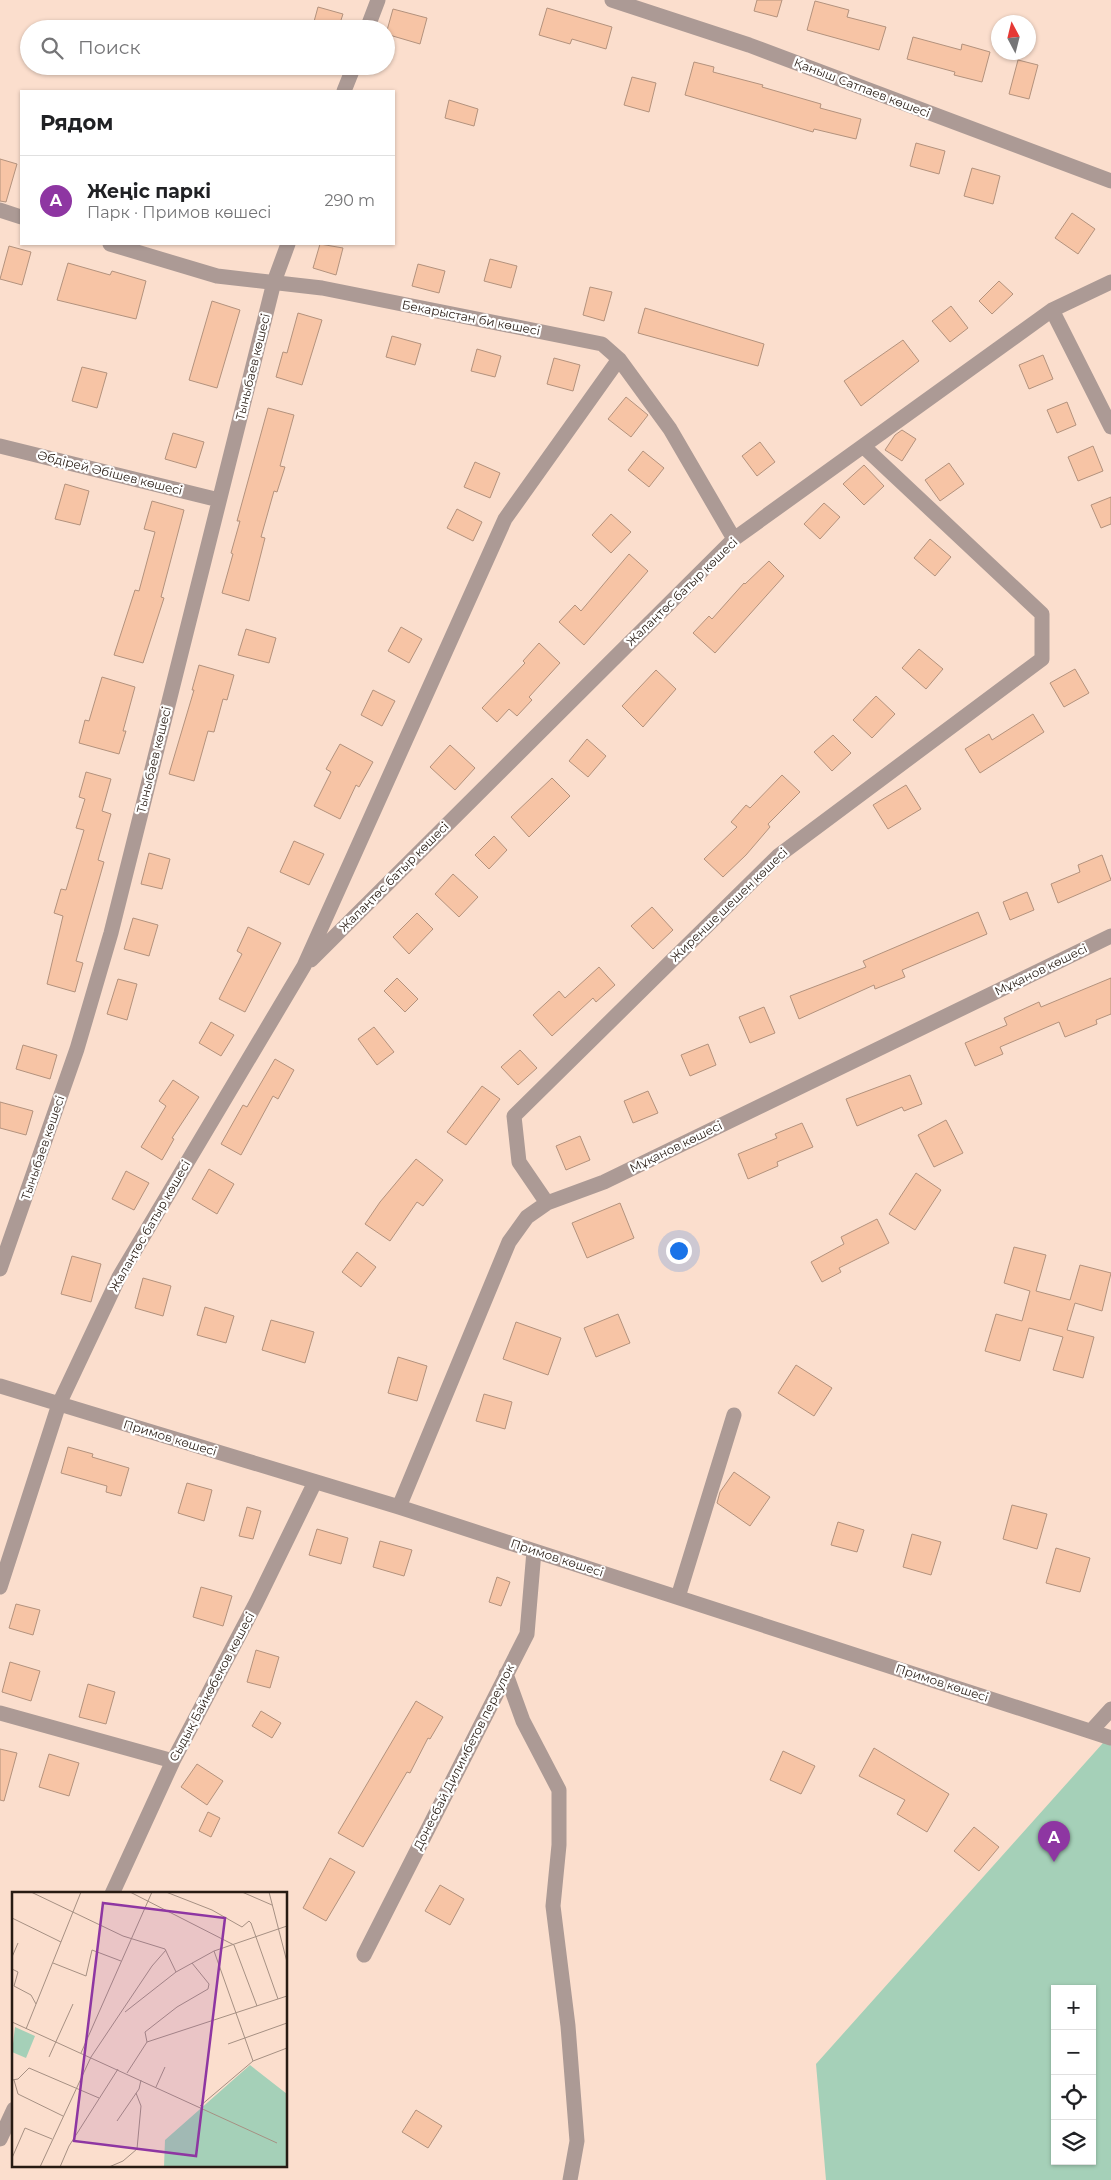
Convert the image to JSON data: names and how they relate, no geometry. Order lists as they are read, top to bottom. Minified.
{"streets":{"street":["Қаныш Сатпаев көшесі","Бекарыстан би көшесі","Тыныбаев көшесі","Әбдірей Әбішев көшесі","Жалаңтөс батыр көшесі","Жиренше шешен көшесі","Мұқанов көшесі","Примов көшесі","Сыдық Байкөбеков көшесі","Донесбай Дилимбетов переулок"]},"crossings":[["Бекарыстан би көшесі","Тыныбаев көшесі"],["Бекарыстан би көшесі","Жалаңтөс батыр көшесі"],["Тыныбаев көшесі","Әбдірей Әбішев көшесі"],["Жалаңтөс батыр көшесі","Жиренше шешен көшесі"],["Жалаңтөс батыр көшесі","Примов көшесі"],["Жиренше шешен көшесі","Мұқанов көшесі"],["Мұқанов көшесі","Примов көшесі"],["Примов көшесі","Сыдық Байкөбеков көшесі"],["Примов көшесі","Донесбай Дилимбетов переулок"]],"north":"top","page":{"search":"Поиск","heading":"Рядом","list":[{"mark":"A","name":"Жеңіс паркі","note":"Парк · Примов көшесі","value":"290 m"}],"pins":"A","map_buttons":["+","−"]}}
